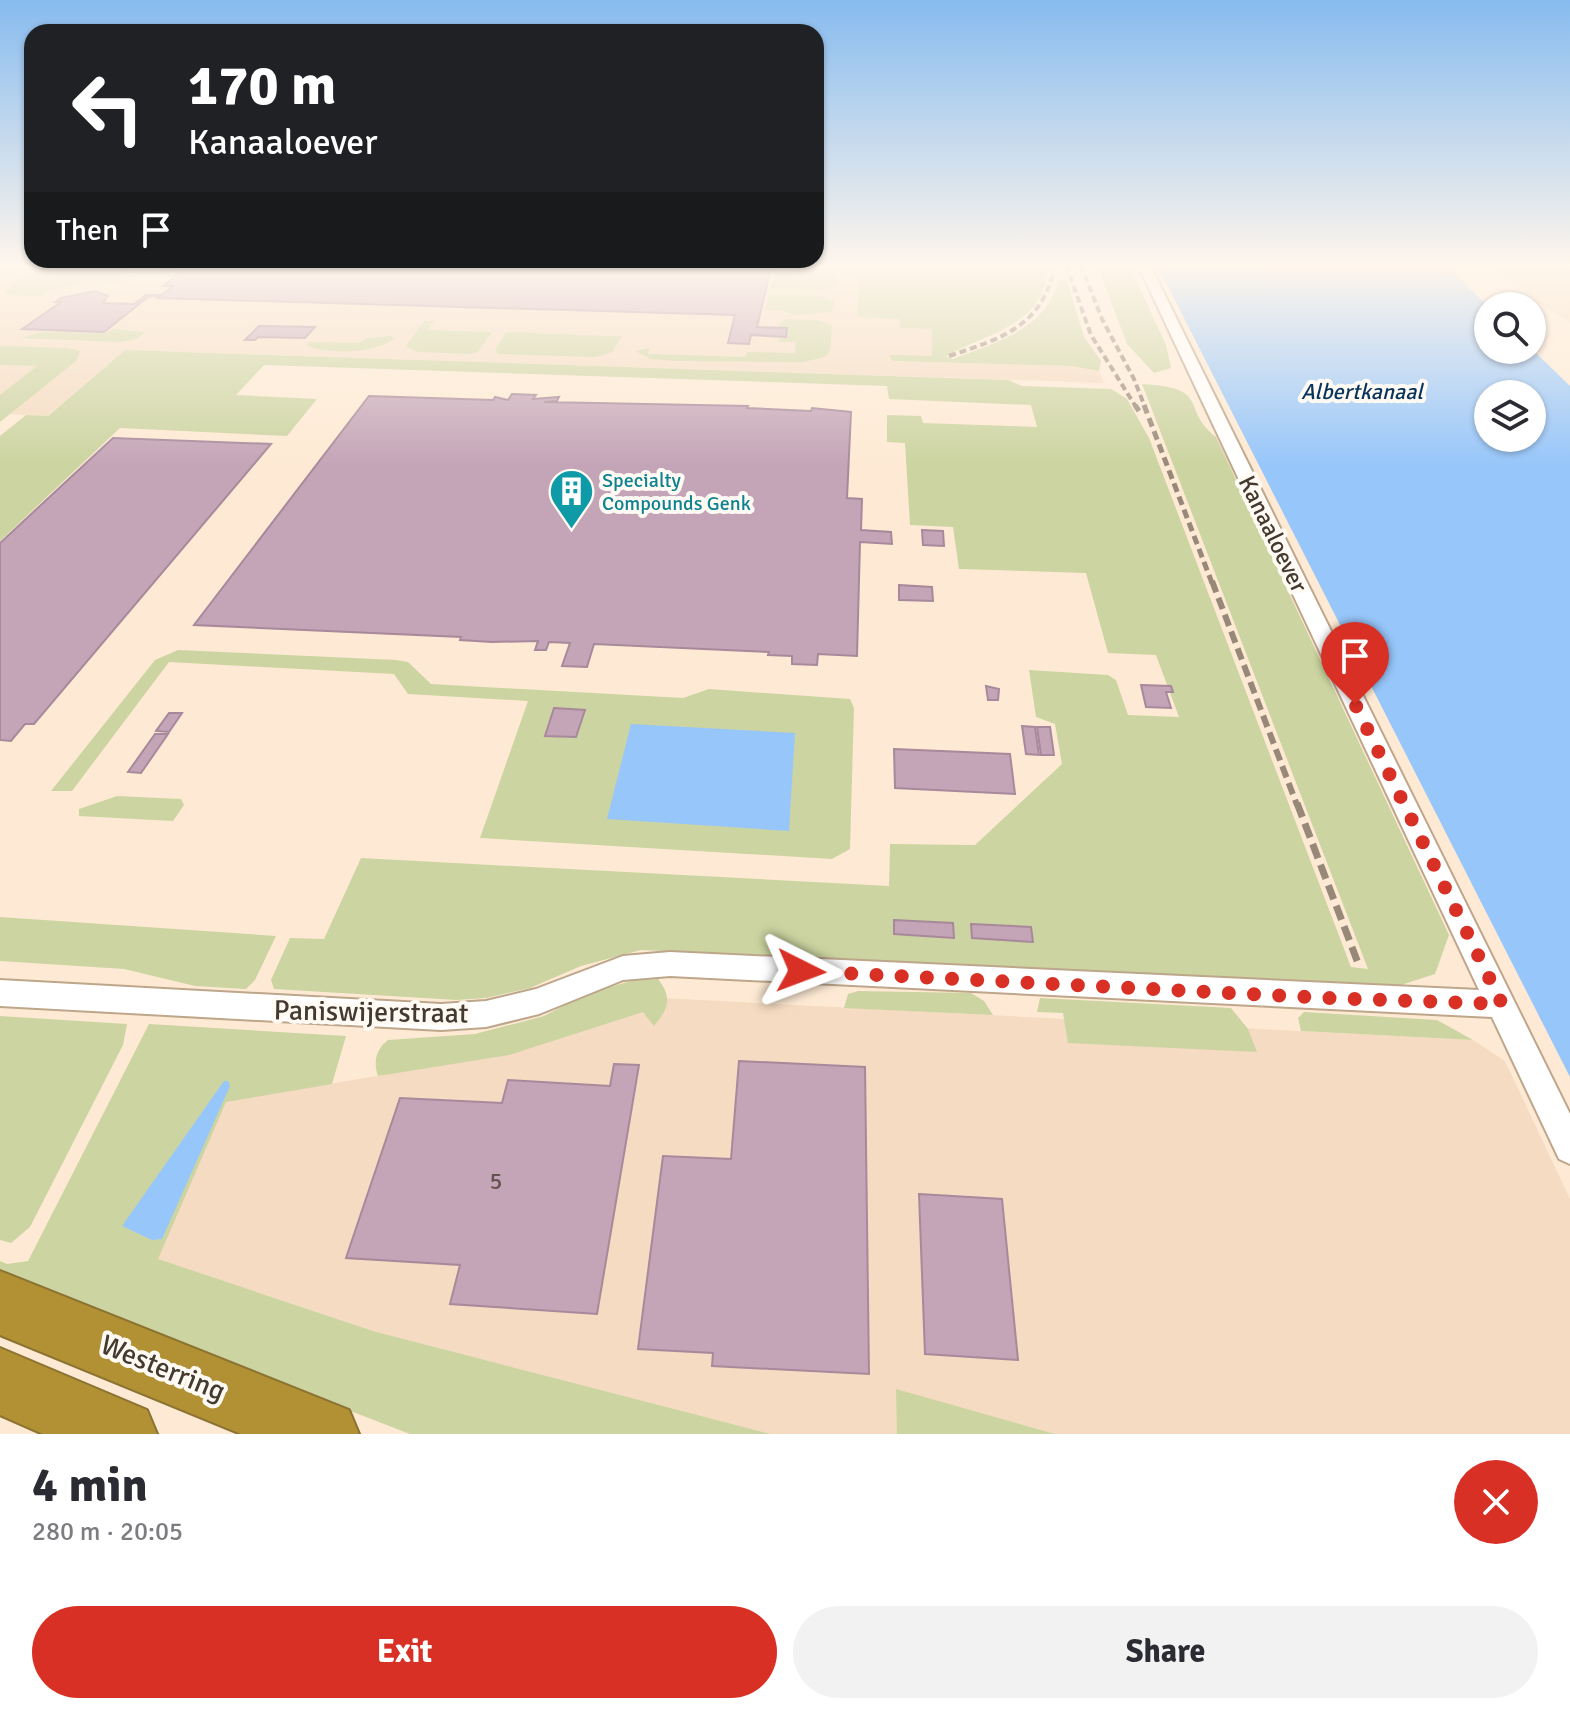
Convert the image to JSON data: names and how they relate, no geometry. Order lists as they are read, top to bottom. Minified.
{"streets":{"highway":["Westerring"],"street":["Kanaaloever","Paniswijerstraat"]},"crossings":[["Kanaaloever","Paniswijerstraat"]],"water":["Albertkanaal"],"places":{"building":["Specialty Compounds Genk"]},"house_numbers":["5"],"page":{"turn":["170 m","Kanaaloever"],"then":"Then","heading":["4 min","280 m · 20:05"],"buttons":["Exit","Share"]}}
